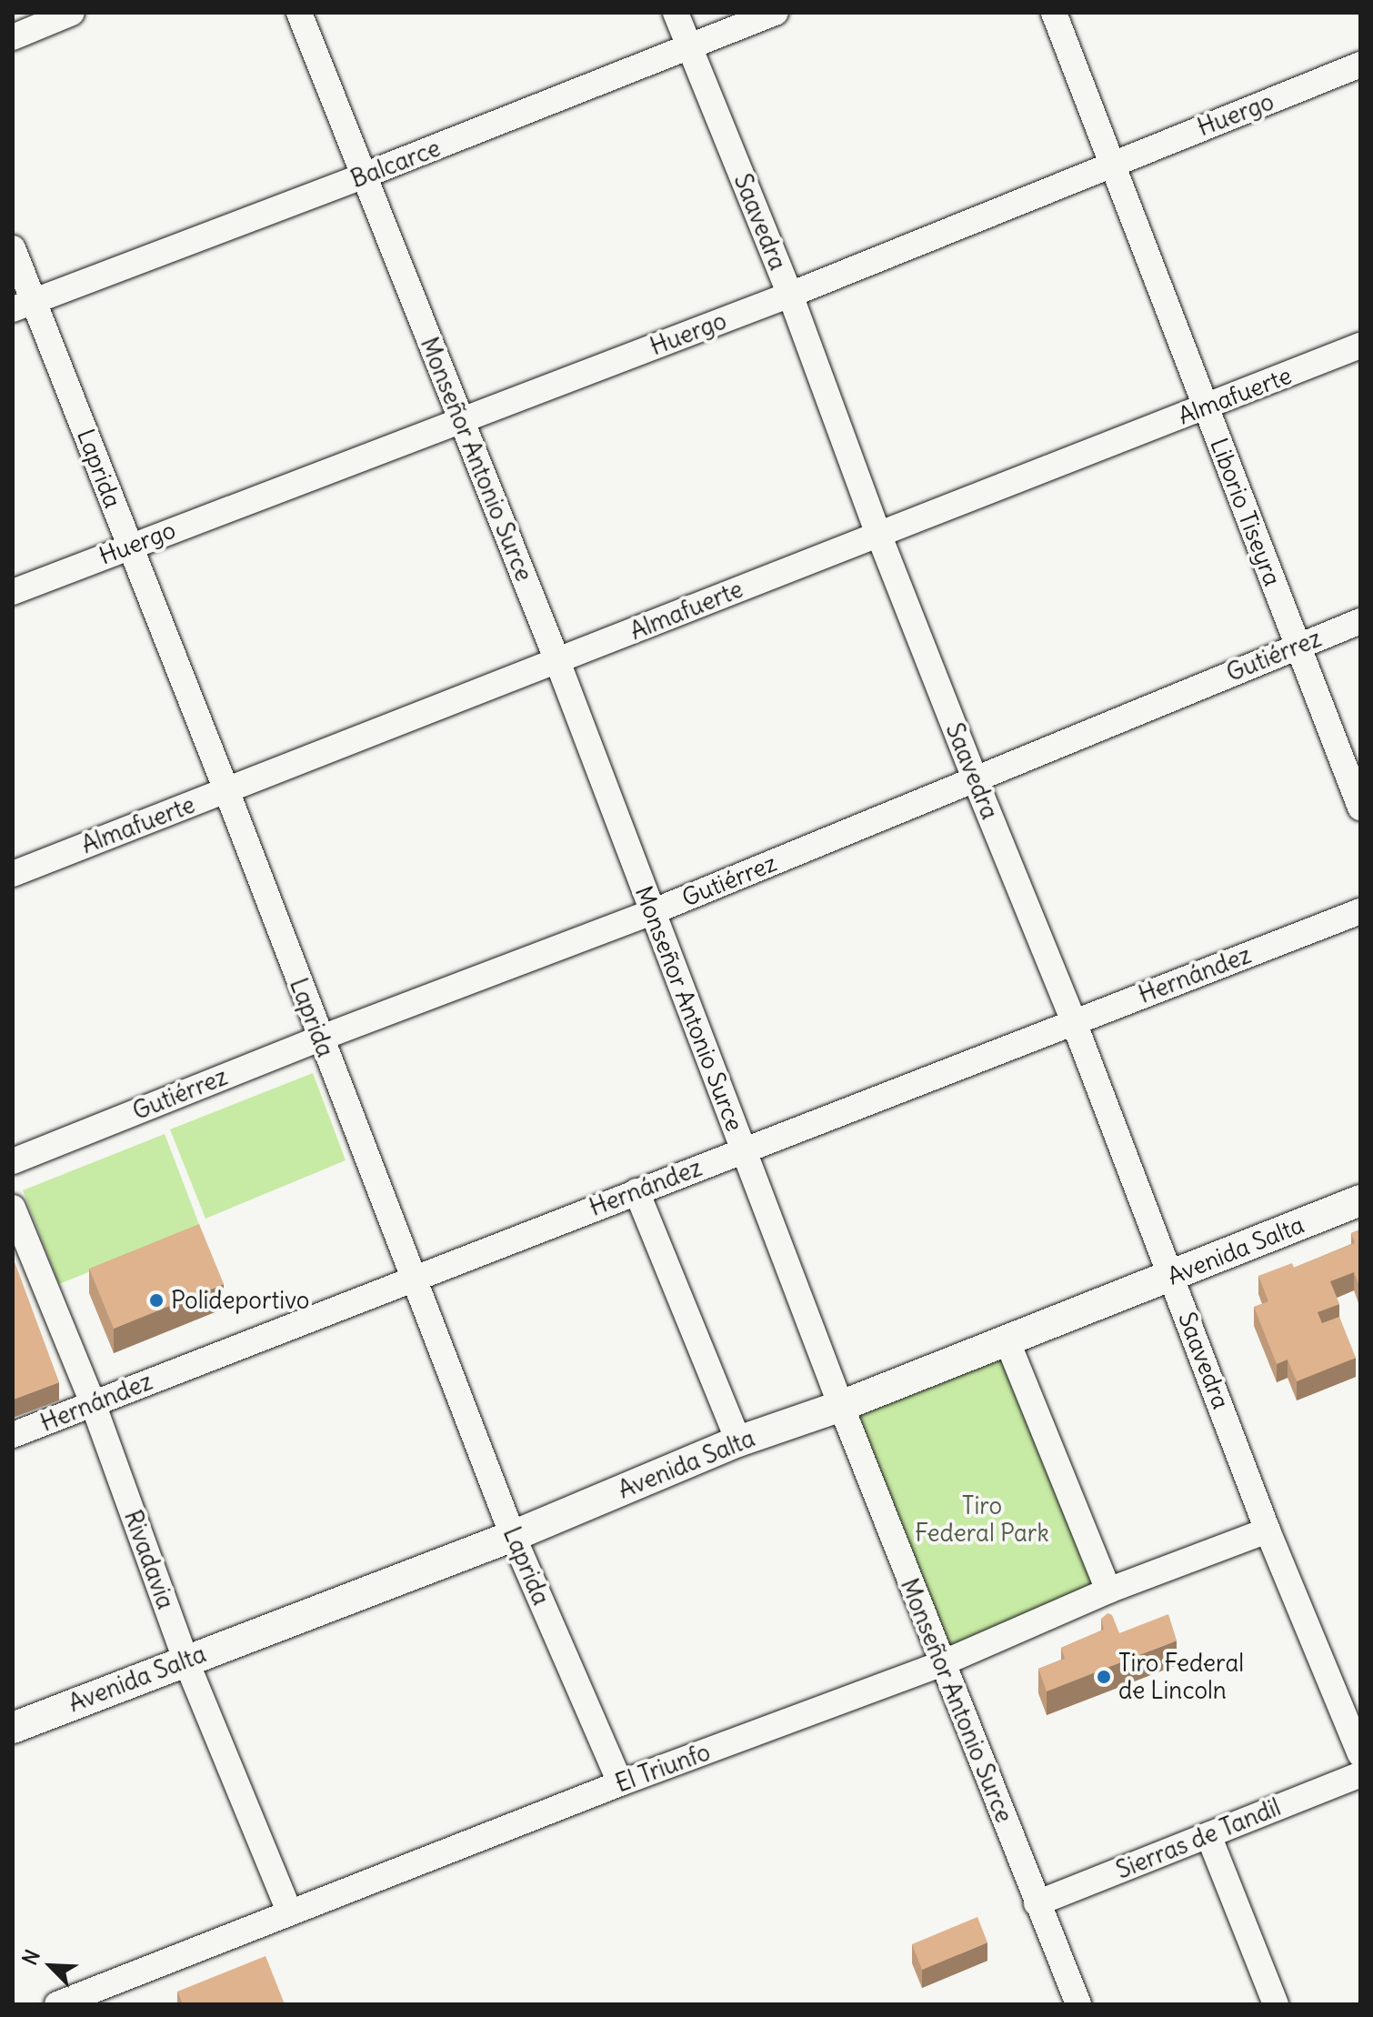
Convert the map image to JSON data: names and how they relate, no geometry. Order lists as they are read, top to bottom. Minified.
{"streets":{"main road":["Avenida Salta"],"street":["Huergo","Balcarce","Saavedra","Almafuerte","Monseñor Antonio Surce","Laprida","Liborio Tiseyra","Gutiérrez","Hernández","Rivadavia","El Triunfo","Sierras de Tandil"]},"crossings":[["Huergo","Saavedra"],["Huergo","Monseñor Antonio Surce"],["Huergo","Laprida"],["Huergo","Liborio Tiseyra"],["Balcarce","Saavedra"],["Balcarce","Monseñor Antonio Surce"],["Balcarce","Laprida"],["Saavedra","Almafuerte"],["Saavedra","Gutiérrez"],["Saavedra","Hernández"],["Saavedra","Avenida Salta"],["Saavedra","El Triunfo"],["Almafuerte","Monseñor Antonio Surce"],["Almafuerte","Laprida"],["Almafuerte","Liborio Tiseyra"],["Monseñor Antonio Surce","Gutiérrez"],["Monseñor Antonio Surce","Hernández"],["Monseñor Antonio Surce","Avenida Salta"],["Monseñor Antonio Surce","El Triunfo"],["Monseñor Antonio Surce","Sierras de Tandil"],["Laprida","Gutiérrez"],["Laprida","Hernández"],["Laprida","Avenida Salta"],["Laprida","El Triunfo"],["Liborio Tiseyra","Gutiérrez"],["Hernández","Rivadavia"],["Avenida Salta","Rivadavia"],["Rivadavia","El Triunfo"]],"parks":["Tiro Federal Park"],"places":["Polideportivo","Tiro Federal de Lincoln"],"north":"top left"}
